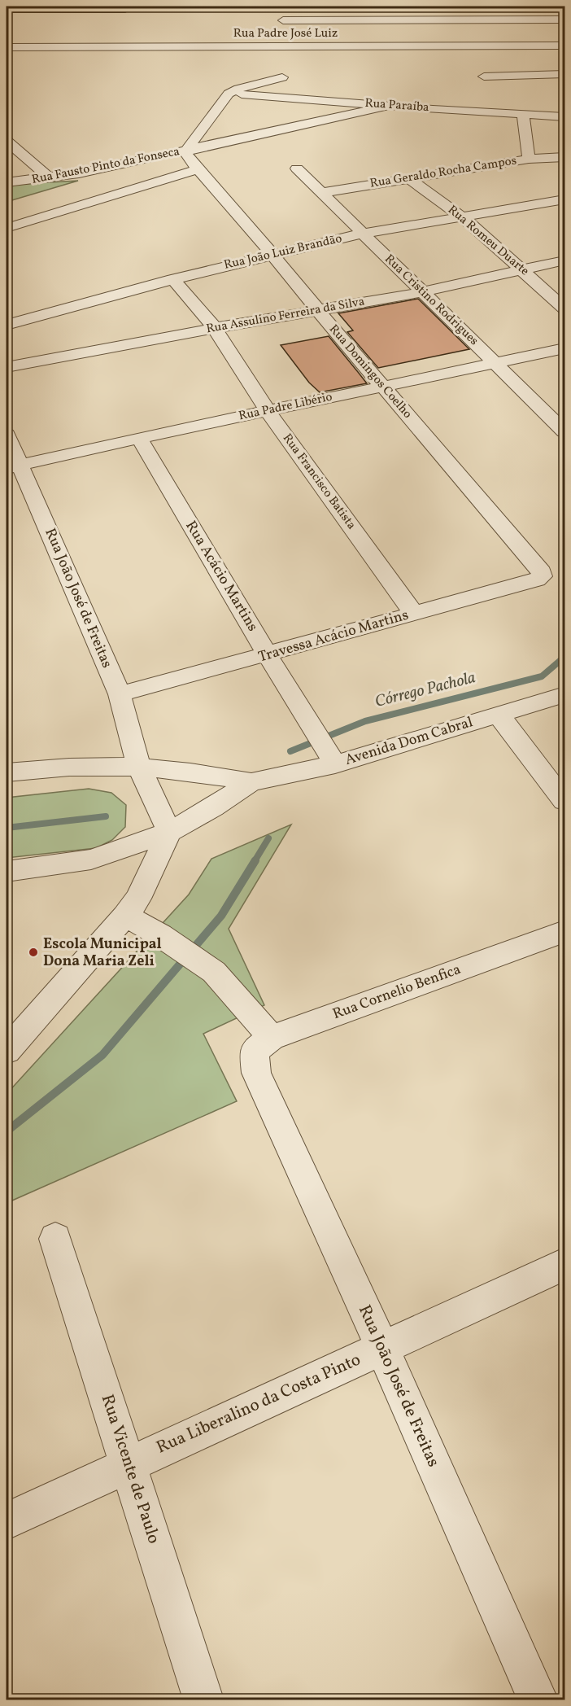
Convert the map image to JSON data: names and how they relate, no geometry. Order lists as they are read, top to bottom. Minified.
{"streets":{"street":["Rua Padre José Luiz","Rua Paraíba","Rua Fausto Pinto da Fonseca","Rua Geraldo Rocha Campos","Rua Romeu Duarte","Rua João Luiz Brandão","Rua Cristino Rodrigues","Rua Assulino Ferreira da Silva","Rua Domingos Coelho","Rua Padre Libério","Rua Francisco Batista","Rua Acácio Martins","Rua João José de Freitas","Travessa Acácio Martins","Avenida Dom Cabral","Rua Cornelio Benfica","Rua Liberalino da Costa Pinto","Rua Vicente de Paulo"]},"crossings":[["Rua Paraíba","Rua Fausto Pinto da Fonseca"],["Rua Fausto Pinto da Fonseca","Rua Domingos Coelho"],["Rua Geraldo Rocha Campos","Rua Romeu Duarte"],["Rua Geraldo Rocha Campos","Rua Cristino Rodrigues"],["Rua Romeu Duarte","Rua João Luiz Brandão"],["Rua Romeu Duarte","Rua Assulino Ferreira da Silva"],["Rua João Luiz Brandão","Rua Cristino Rodrigues"],["Rua João Luiz Brandão","Rua Domingos Coelho"],["Rua João Luiz Brandão","Rua Francisco Batista"],["Rua Cristino Rodrigues","Rua Assulino Ferreira da Silva"],["Rua Cristino Rodrigues","Rua Padre Libério"],["Rua Assulino Ferreira da Silva","Rua Domingos Coelho"],["Rua Assulino Ferreira da Silva","Rua Francisco Batista"],["Rua Domingos Coelho","Rua Padre Libério"],["Rua Domingos Coelho","Travessa Acácio Martins"],["Rua Padre Libério","Rua Francisco Batista"],["Rua Padre Libério","Rua Acácio Martins"],["Rua Padre Libério","Rua João José de Freitas"],["Rua Francisco Batista","Travessa Acácio Martins"],["Rua Acácio Martins","Travessa Acácio Martins"],["Rua Acácio Martins","Avenida Dom Cabral"],["Rua João José de Freitas","Travessa Acácio Martins"],["Rua João José de Freitas","Rua Cornelio Benfica"],["Rua João José de Freitas","Rua Liberalino da Costa Pinto"],["Rua Liberalino da Costa Pinto","Rua Vicente de Paulo"]],"water":["Córrego Pachola"],"places":["Escola Municipal Dona Maria Zeli"]}
